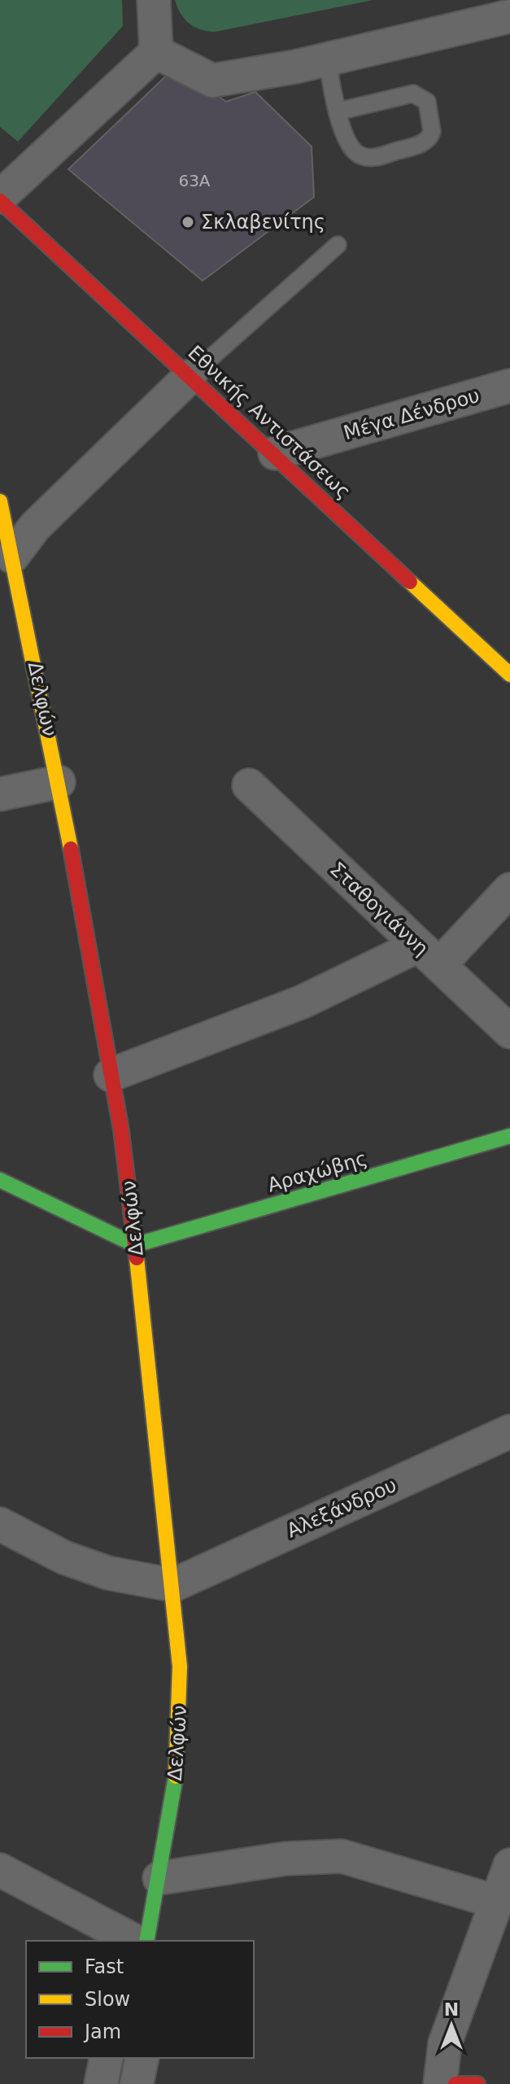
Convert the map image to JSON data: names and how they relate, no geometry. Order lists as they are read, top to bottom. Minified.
{"streets":{"street":["Μέγα Δένδρου","Εθνικής Αντιστάσεως","Δελφών","Σταθογιάννη","Αραχώβης","Αλεξάνδρου"]},"crossings":[["Μέγα Δένδρου","Εθνικής Αντιστάσεως"],["Δελφών","Αραχώβης"],["Δελφών","Αλεξάνδρου"]],"places":["Σκλαβενίτης"],"house_numbers":["63Α"],"legend":["Fast","Slow","Jam"],"north":"top"}
